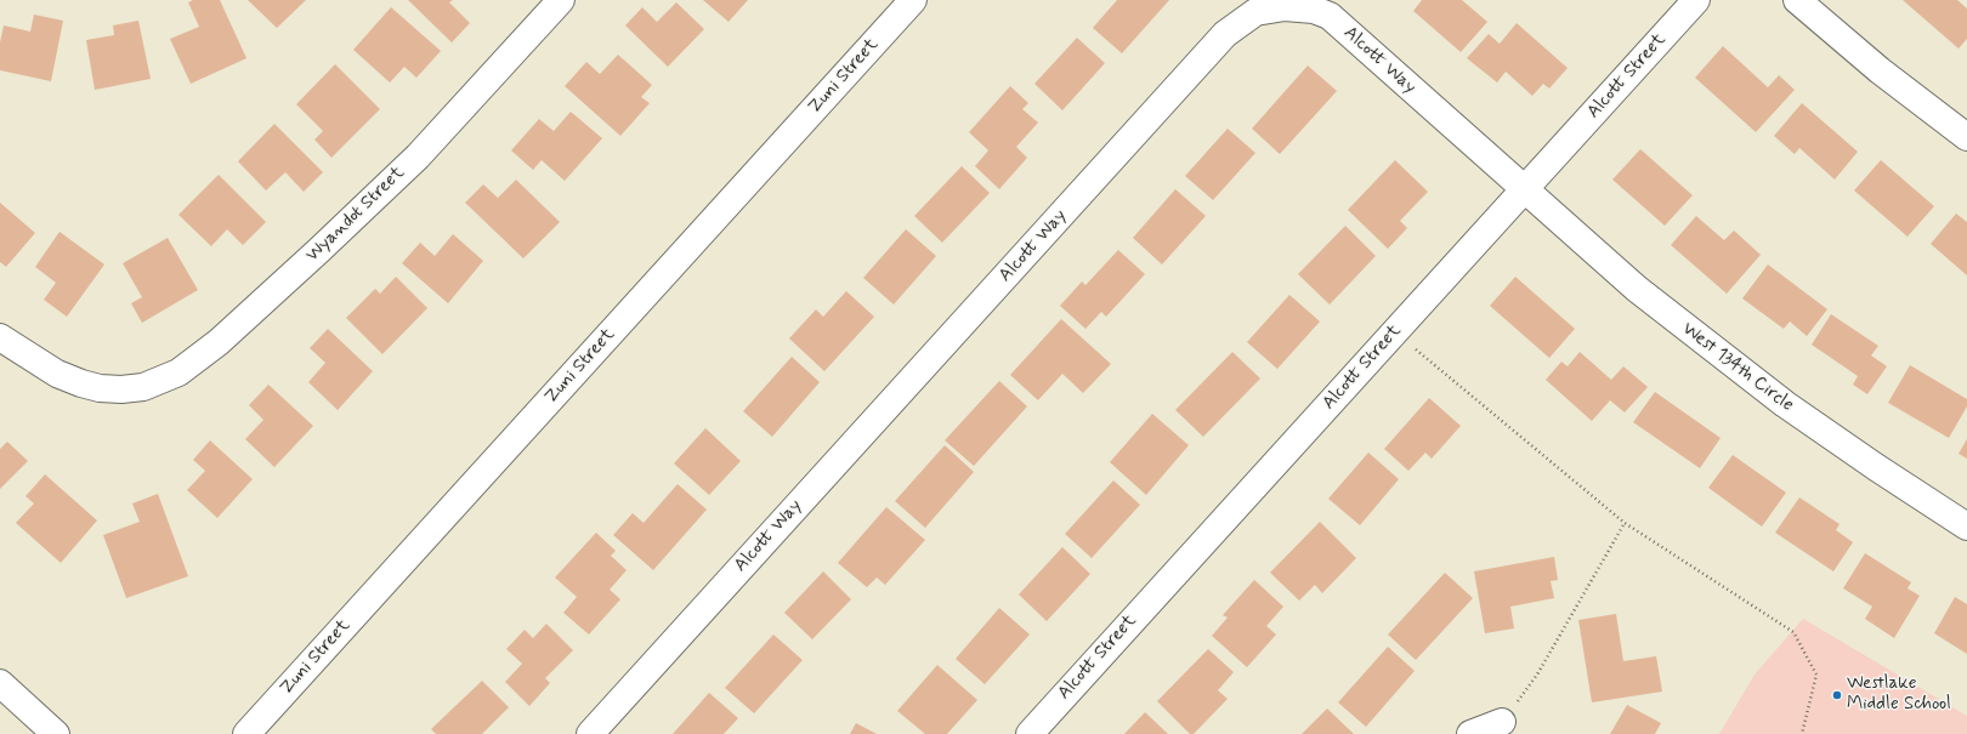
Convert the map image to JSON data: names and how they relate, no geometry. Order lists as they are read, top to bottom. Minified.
{"streets":{"street":["Alcott Way","Zuni Street","Alcott Street","Wyandot Street","West 134th Circle"]},"crossings":[["Alcott Way","Alcott Street"],["Alcott Way","West 134th Circle"],["Alcott Street","West 134th Circle"]],"places":["Westlake Middle School"]}
